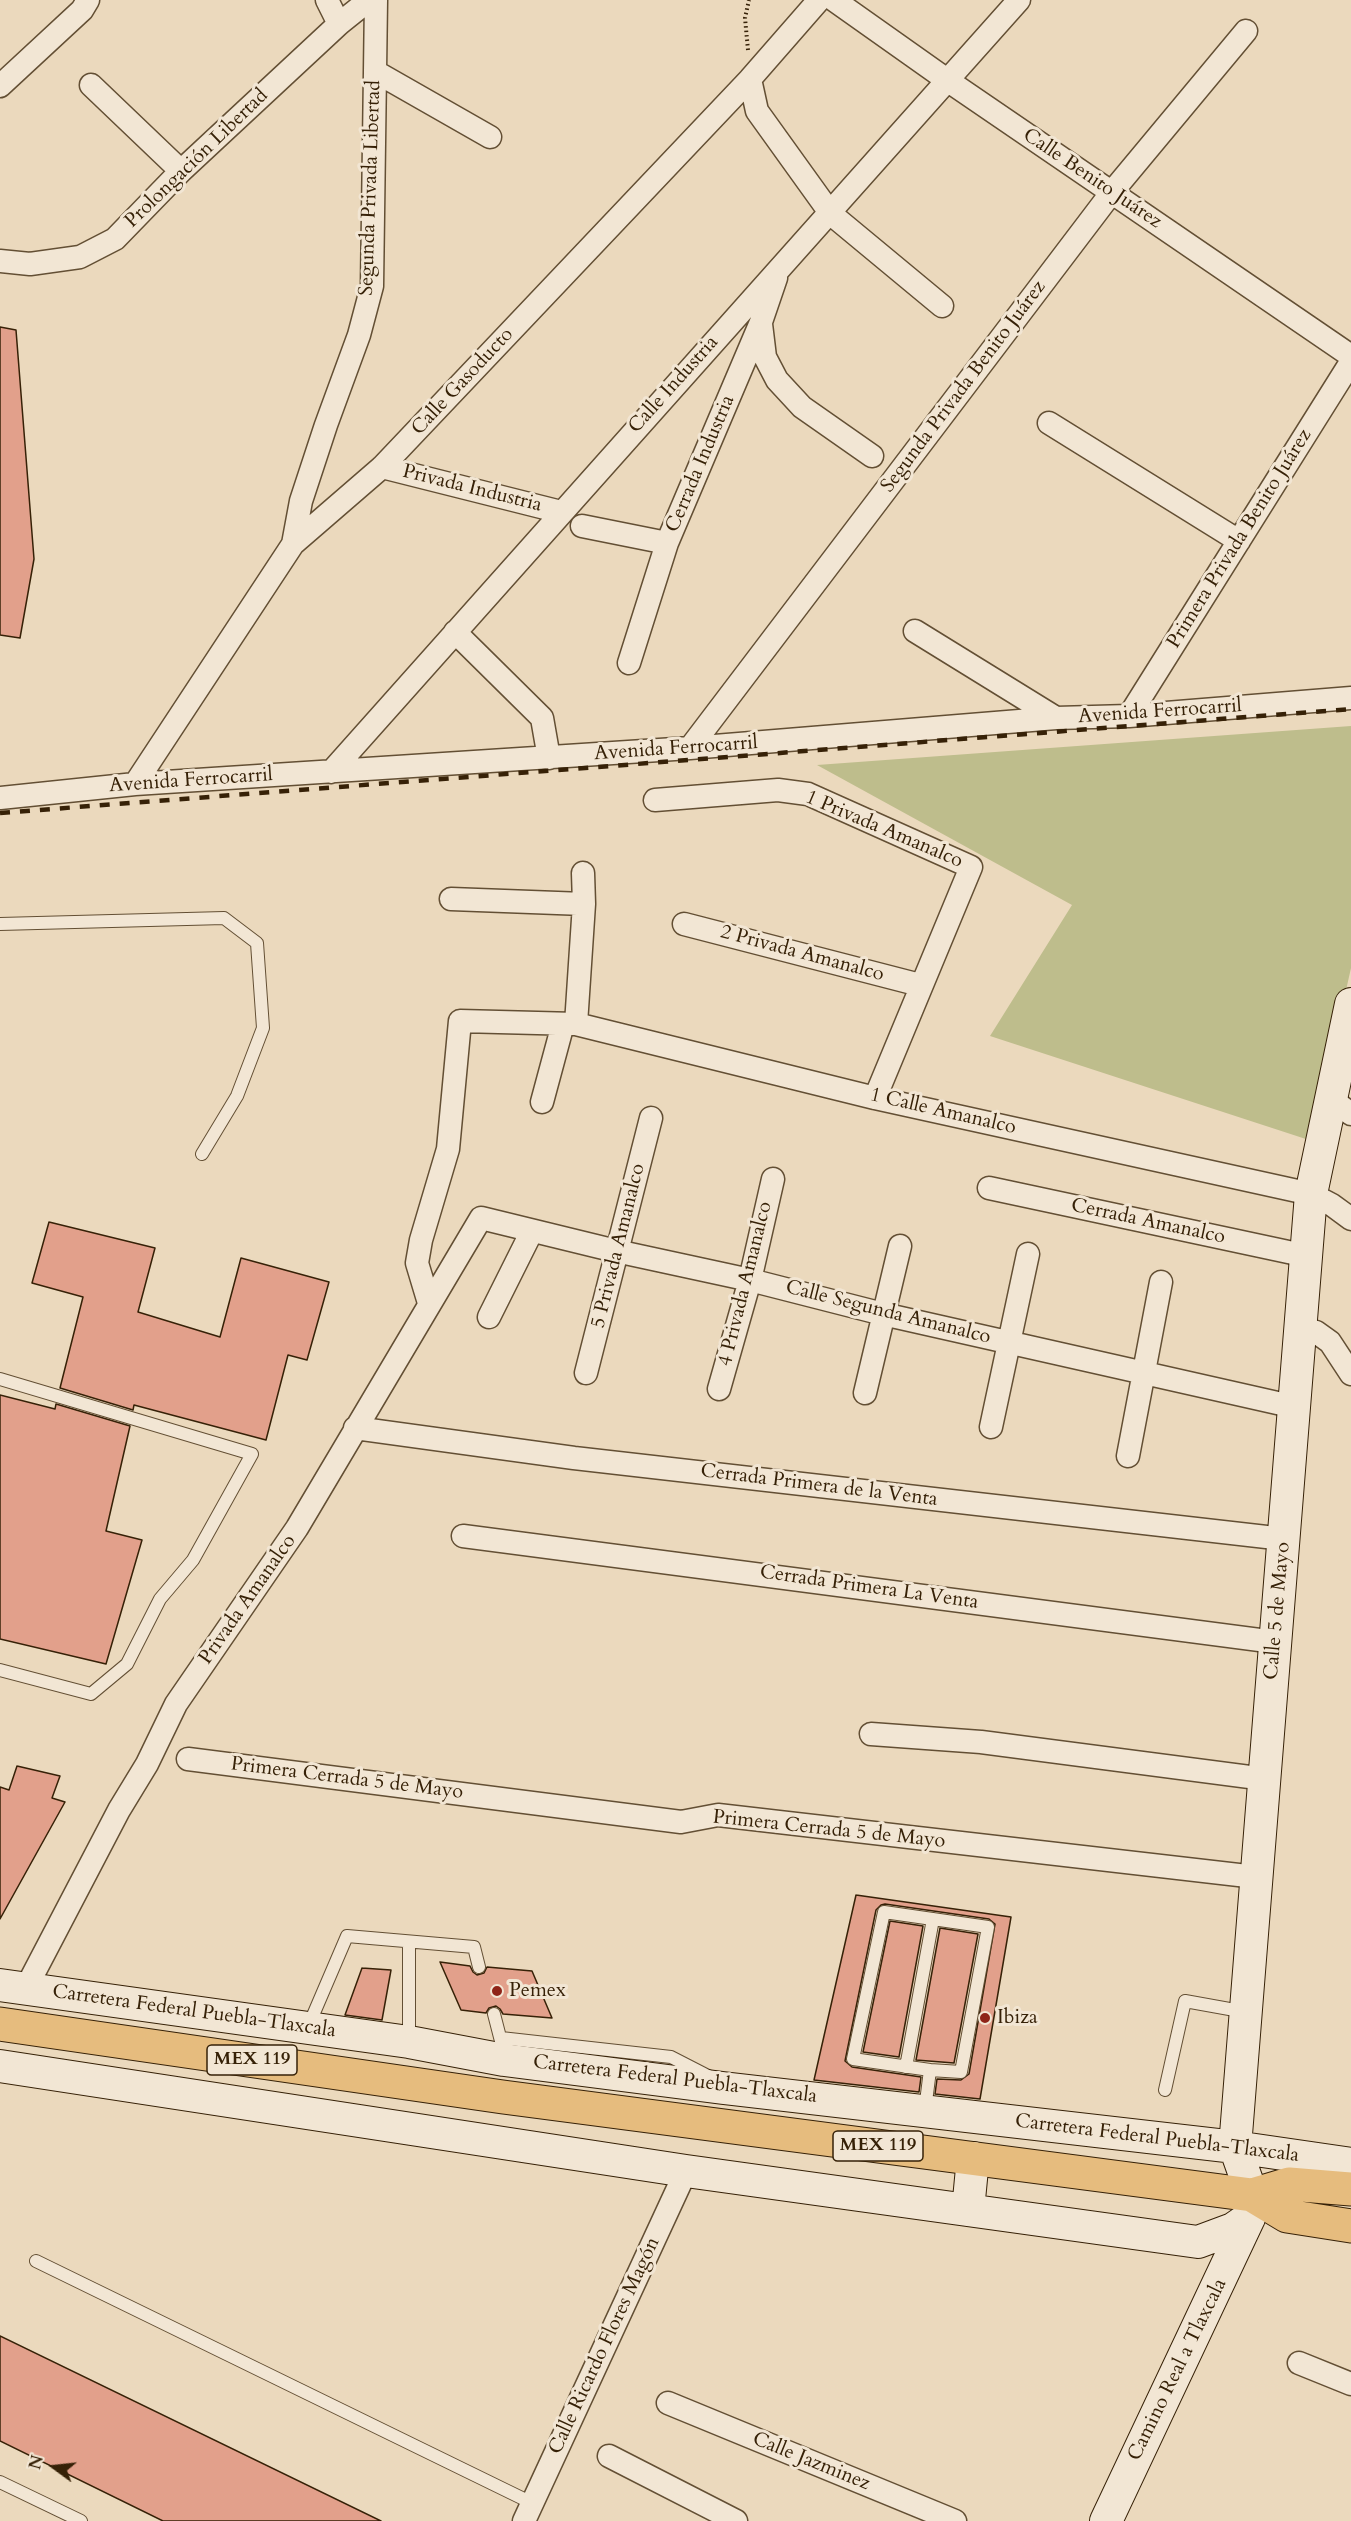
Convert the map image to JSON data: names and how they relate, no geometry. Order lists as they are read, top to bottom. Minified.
{"streets":{"main road":["Calle 5 de Mayo","Carretera Federal Puebla-Tlaxcala","MEX 119","Camino Real a Tlaxcala"],"street":["Prolongación Libertad","Calle Benito Juárez","Segunda Privada Libertad","Calle Gasoducto","Calle Industria","Segunda Privada Benito Juárez","Cerrada Industria","Privada Industria","Primera Privada Benito Juárez","Avenida Ferrocarril","1 Privada Amanalco","2 Privada Amanalco","1 Calle Amanalco","Cerrada Amanalco","5 Privada Amanalco","4 Privada Amanalco","Calle Segunda Amanalco","Cerrada Primera de la Venta","Cerrada Primera La Venta","Privada Amanalco","Primera Cerrada 5 de Mayo","Calle Ricardo Flores Magón","Calle Jazminez"]},"crossings":[["Calle Benito Juárez","Calle Industria"],["Calle Benito Juárez","Segunda Privada Benito Juárez"],["Segunda Privada Libertad","Calle Gasoducto"],["Calle Gasoducto","Privada Industria"],["Calle Gasoducto","Avenida Ferrocarril"],["Calle Industria","Cerrada Industria"],["Calle Industria","Privada Industria"],["Calle Industria","Avenida Ferrocarril"],["Segunda Privada Benito Juárez","Avenida Ferrocarril"],["Primera Privada Benito Juárez","Avenida Ferrocarril"],["1 Privada Amanalco","2 Privada Amanalco"],["1 Privada Amanalco","1 Calle Amanalco"],["1 Calle Amanalco","Privada Amanalco"],["1 Calle Amanalco","Calle 5 de Mayo"],["Cerrada Amanalco","Calle 5 de Mayo"],["5 Privada Amanalco","Calle Segunda Amanalco"],["4 Privada Amanalco","Calle Segunda Amanalco"],["Calle Segunda Amanalco","Privada Amanalco"],["Calle Segunda Amanalco","Calle 5 de Mayo"],["Cerrada Primera de la Venta","Privada Amanalco"],["Cerrada Primera de la Venta","Calle 5 de Mayo"],["Cerrada Primera La Venta","Calle 5 de Mayo"],["Privada Amanalco","Carretera Federal Puebla-Tlaxcala"],["Calle 5 de Mayo","Primera Cerrada 5 de Mayo"],["Calle 5 de Mayo","Carretera Federal Puebla-Tlaxcala"],["Calle 5 de Mayo","Camino Real a Tlaxcala"],["Carretera Federal Puebla-Tlaxcala","Calle Ricardo Flores Magón"],["Carretera Federal Puebla-Tlaxcala","Camino Real a Tlaxcala"]],"places":["Pemex","Ibiza"],"north":"left"}
